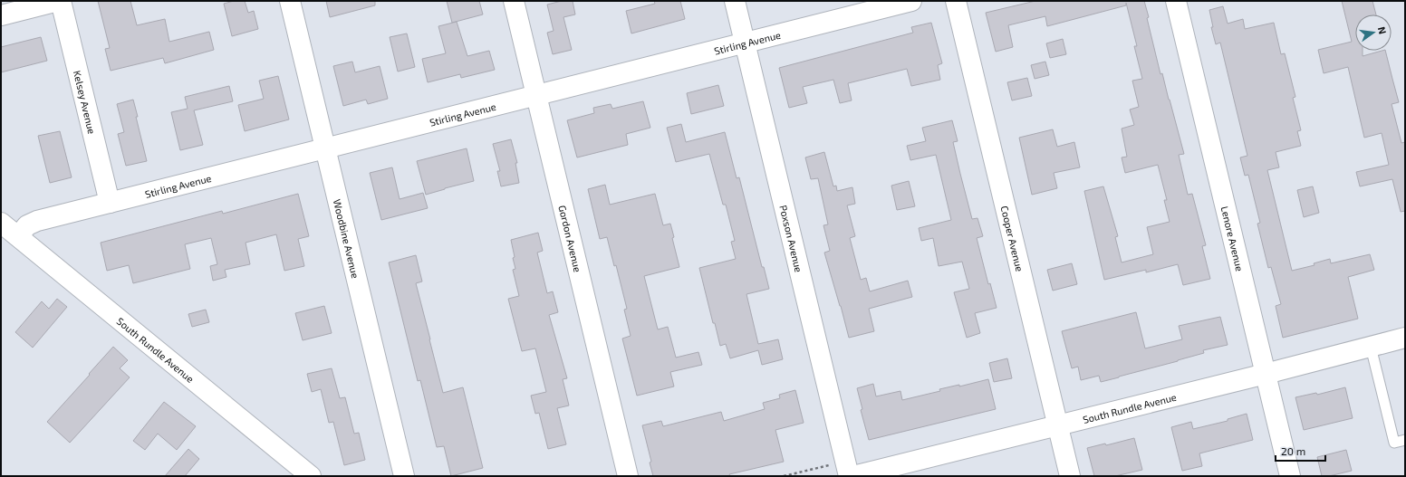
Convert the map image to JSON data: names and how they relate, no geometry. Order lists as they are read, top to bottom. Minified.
{"streets":{"street":["Stirling Avenue","Kelsey Avenue","Woodbine Avenue","Gordon Avenue","Poxson Avenue","Cooper Avenue","Lenore Avenue","South Rundle Avenue"]},"crossings":[["Stirling Avenue","Kelsey Avenue"],["Stirling Avenue","Woodbine Avenue"],["Stirling Avenue","Gordon Avenue"],["Stirling Avenue","Poxson Avenue"],["Stirling Avenue","South Rundle Avenue"],["Cooper Avenue","South Rundle Avenue"],["Lenore Avenue","South Rundle Avenue"]],"scale_bar":"20 m","north":"right"}
